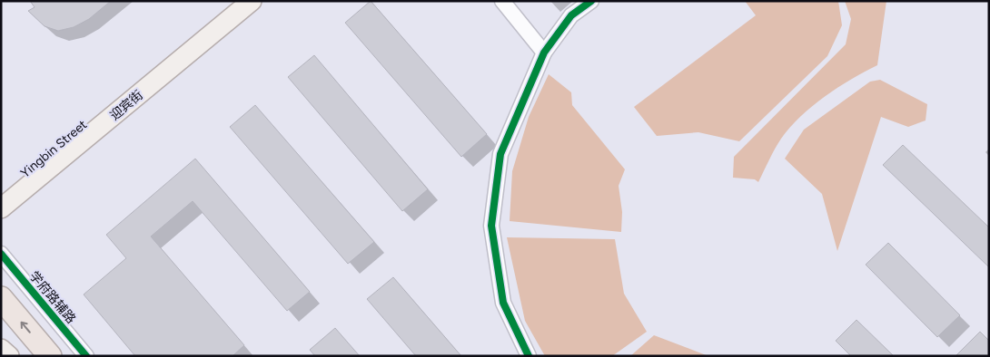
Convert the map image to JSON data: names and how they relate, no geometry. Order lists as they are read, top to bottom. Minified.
{"streets":{"main road":["迎宾街","Yingbin Street"],"street":["学府路辅路"]}}
